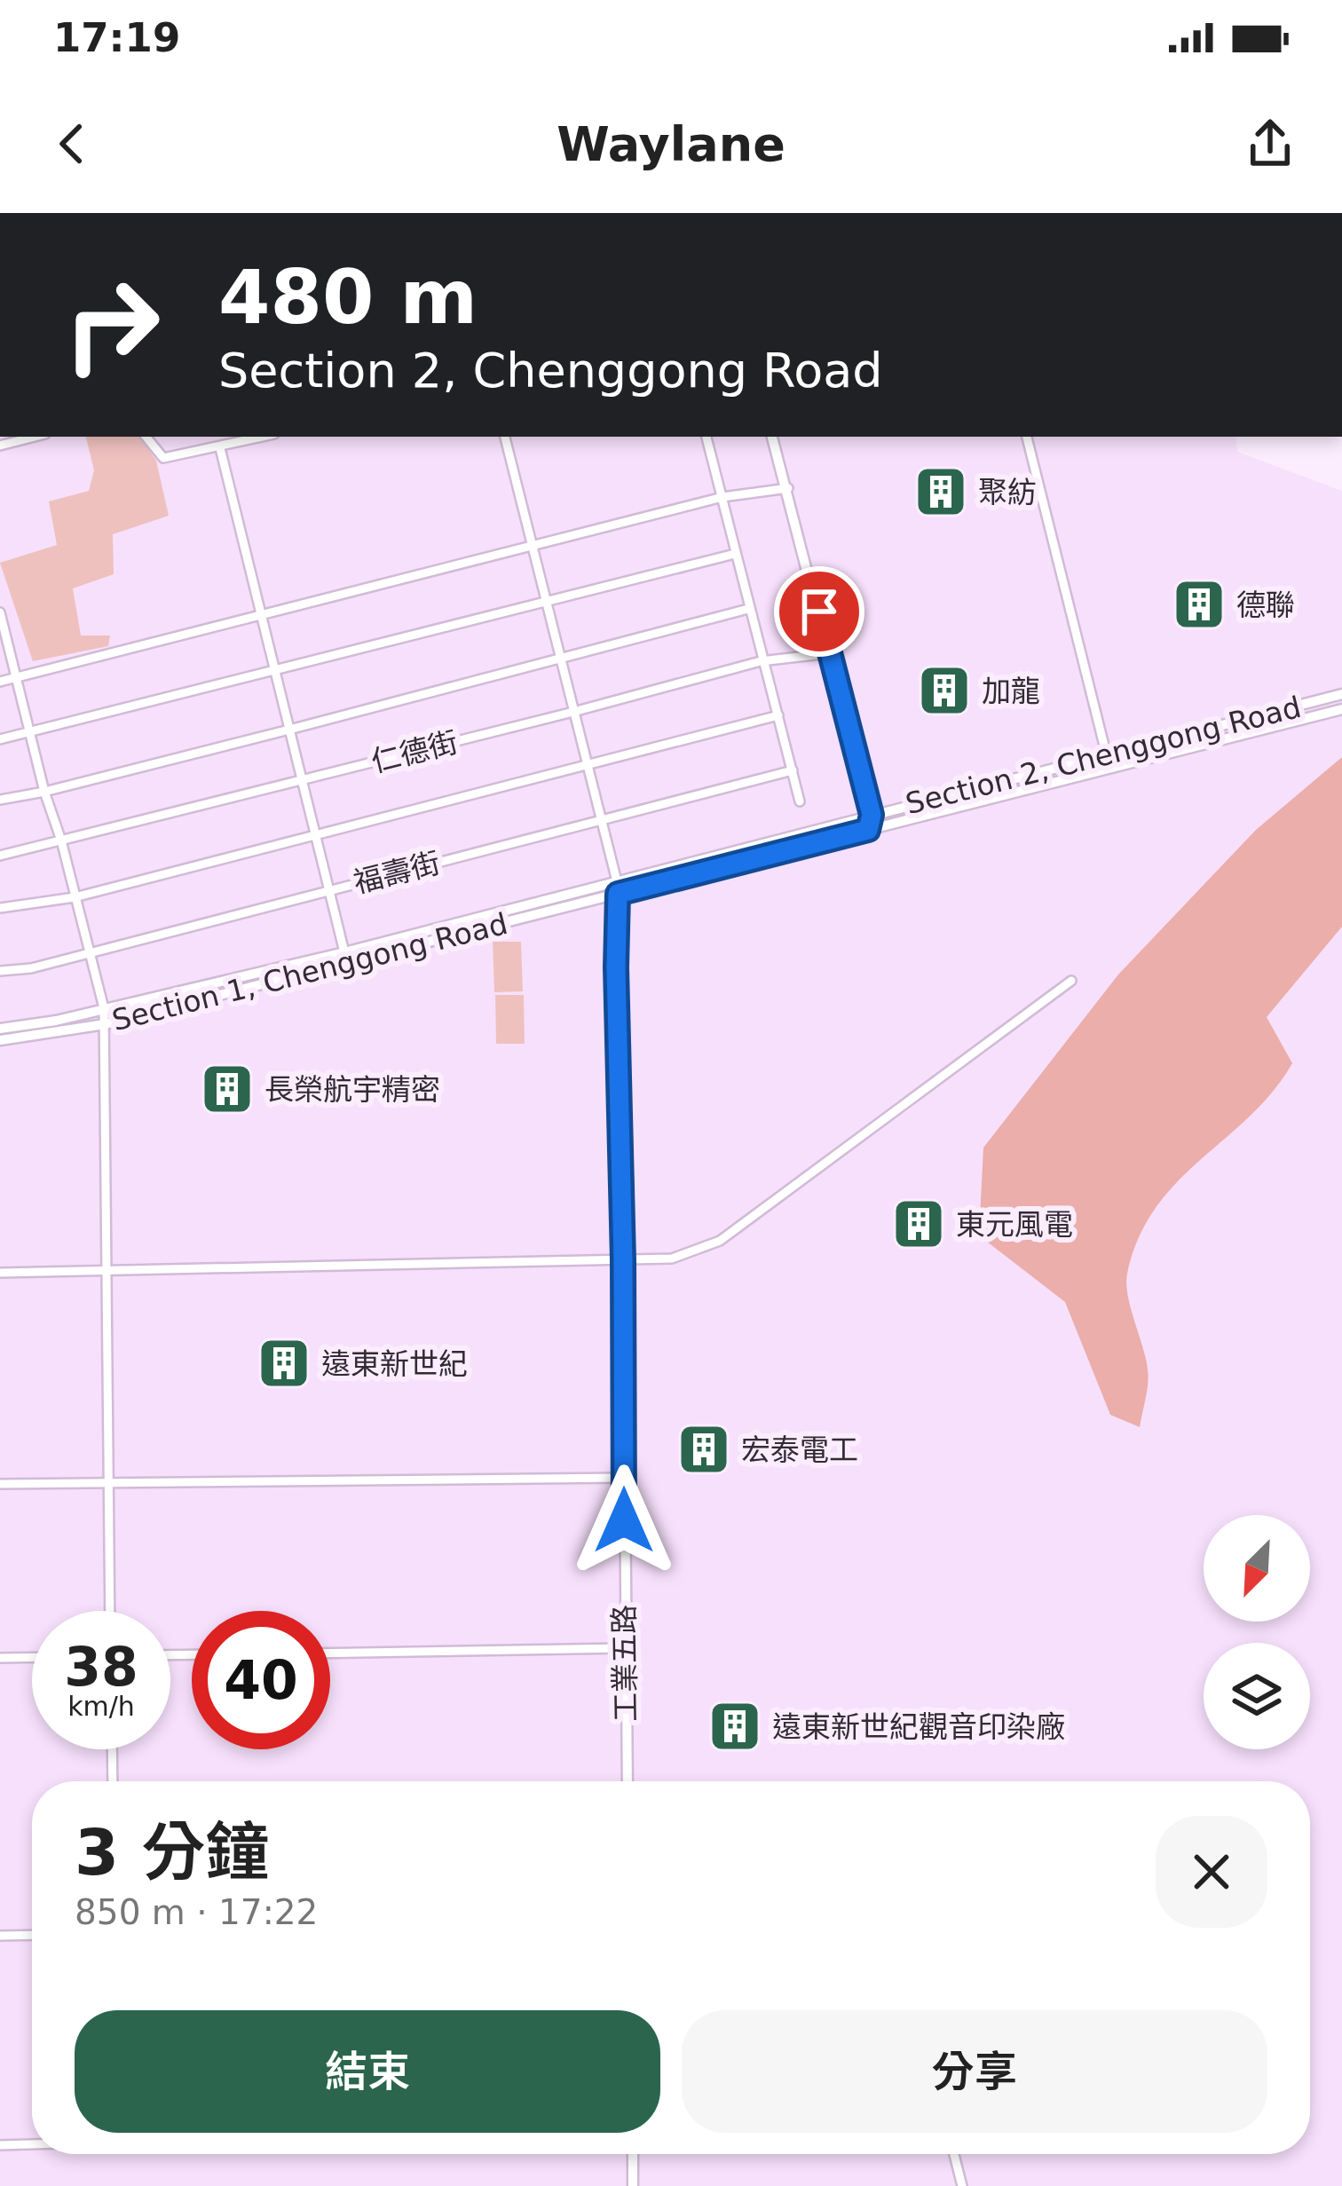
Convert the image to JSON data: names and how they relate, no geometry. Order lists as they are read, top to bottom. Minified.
{"streets":{"street":["仁德街","Section 2, Chenggong Road","福壽街","Section 1, Chenggong Road","工業五路"]},"crossings":[["Section 2, Chenggong Road","Section 1, Chenggong Road"],["Section 2, Chenggong Road","工業五路"],["Section 1, Chenggong Road","工業五路"]],"places":{"building":["聚紡","德聯","加龍","長榮航宇精密","東元風電","遠東新世紀","宏泰電工","遠東新世紀觀音印染廠"]},"north":"bottom left","page":{"status":"17:19","header":"Waylane","turn":["480 m","Section 2, Chenggong Road"],"speed":"38 km/h","limit":"40","heading":["3 分鐘","850 m · 17:22"],"buttons":["結束","分享"]}}
